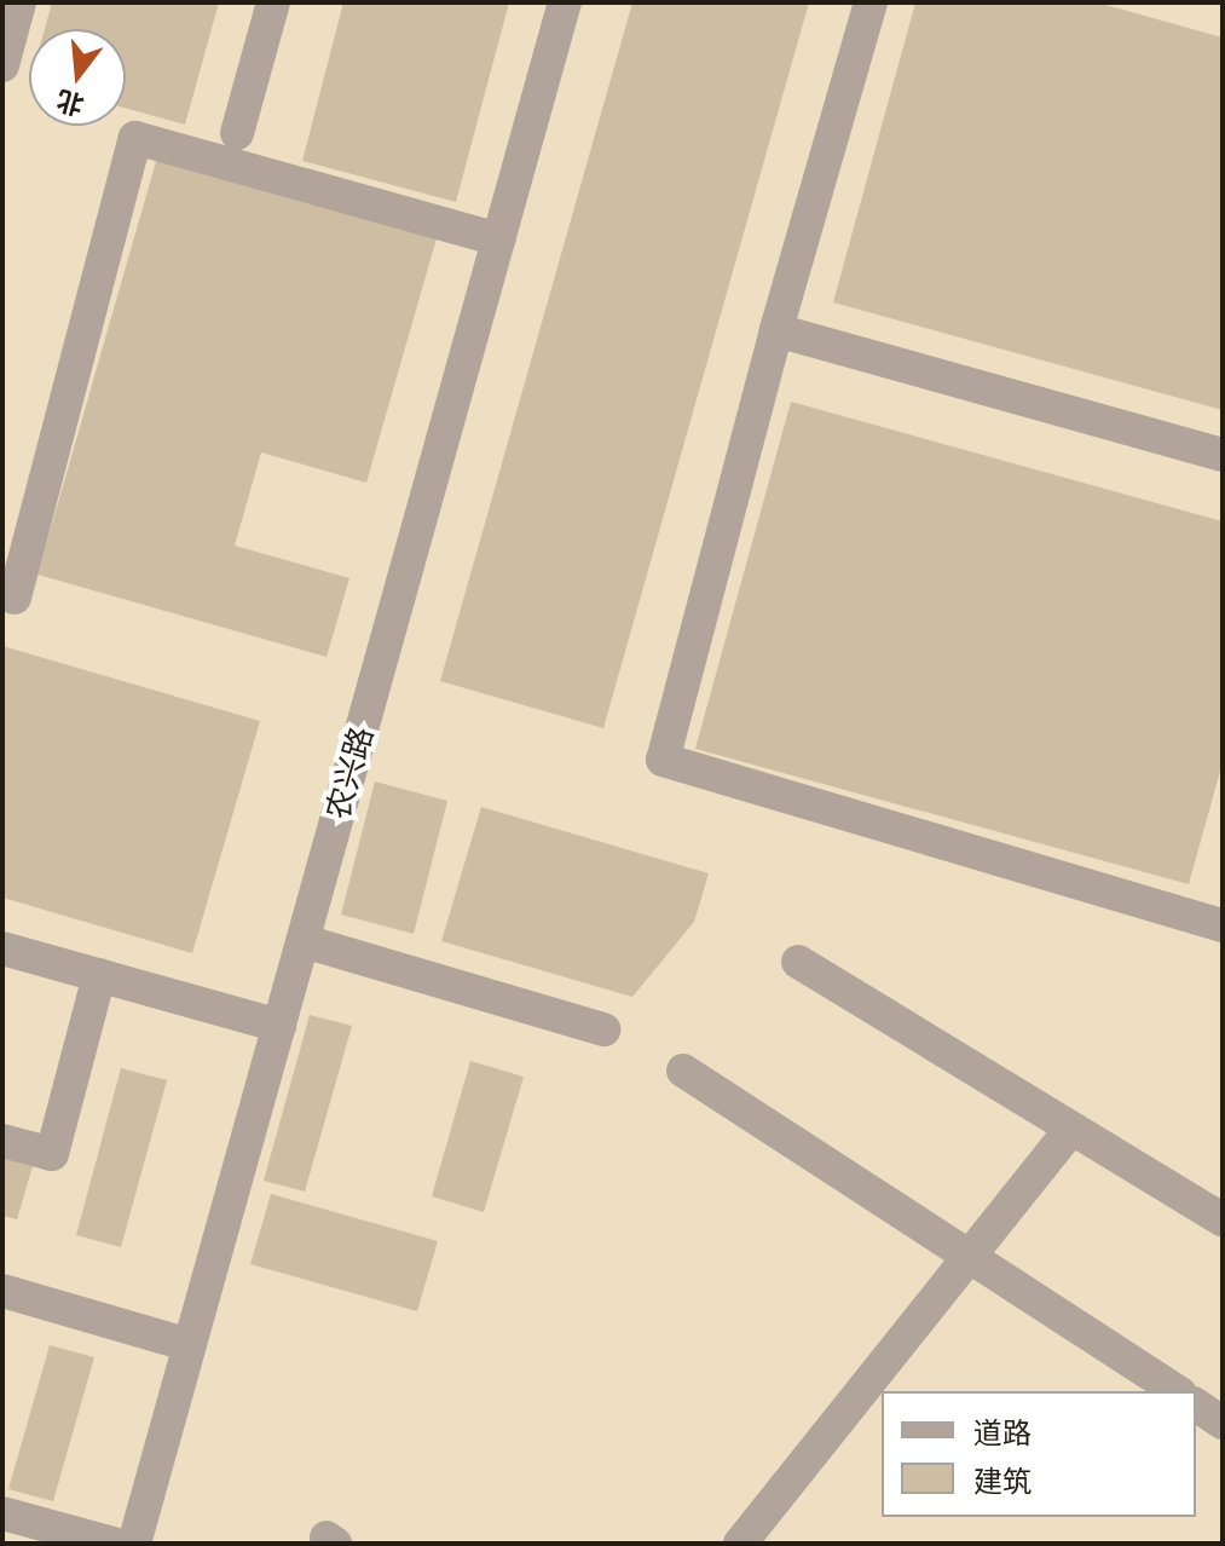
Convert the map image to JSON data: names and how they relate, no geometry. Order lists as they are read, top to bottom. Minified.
{"streets":{"street":["农兴路"]},"legend":["道路","建筑"],"north":"bottom"}
